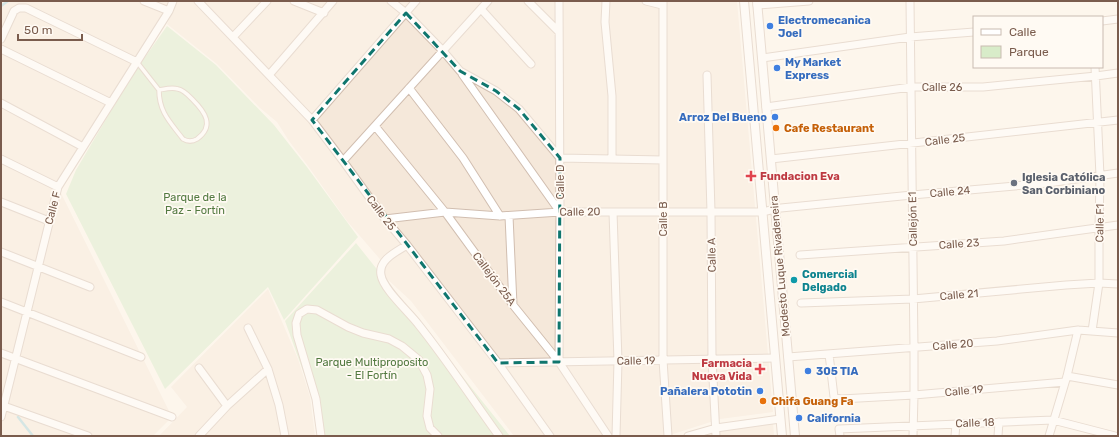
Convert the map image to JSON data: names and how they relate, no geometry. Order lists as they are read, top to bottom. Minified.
{"streets":{"street":["Calle 26","Calle 25","Calle D","Calle 24","Calle F","Calle 20","Calle B","Callejón E1","Calle F1","Calle 23","Calle A","Modesto Luque Rivadeneira","Callejón 25A","Calle 21","Calle 19","Calle 18"]},"crossings":[["Calle 26","Callejón E1"],["Calle 26","Calle F1"],["Calle 26","Modesto Luque Rivadeneira"],["Calle 25","Calle 20"],["Calle 25","Callejón E1"],["Calle 25","Calle F1"],["Calle 25","Modesto Luque Rivadeneira"],["Calle 25","Calle 19"],["Calle D","Calle 20"],["Calle D","Callejón 25A"],["Calle D","Calle 19"],["Calle 24","Calle 20"],["Calle 24","Callejón E1"],["Calle 24","Calle F1"],["Calle 24","Modesto Luque Rivadeneira"],["Calle 20","Calle B"],["Calle 20","Callejón E1"],["Calle 20","Calle F1"],["Calle 20","Calle A"],["Calle 20","Modesto Luque Rivadeneira"],["Calle 20","Callejón 25A"],["Calle 20","Calle 19"],["Calle B","Calle 19"],["Callejón E1","Calle 23"],["Callejón E1","Calle 21"],["Callejón E1","Calle 19"],["Callejón E1","Calle 18"],["Calle F1","Calle 23"],["Calle F1","Calle 21"],["Calle A","Calle 19"],["Modesto Luque Rivadeneira","Calle 19"],["Callejón 25A","Calle 19"]],"parks":["Parque de la Paz - Fortín","Parque Multiproposito - El Fortín"],"places":{"other":["Electromecanica Joel","My Market Express","Arroz Del Bueno","Cafe Restaurant","Iglesia Católica San Corbiniano","Comercial Delgado","305 TIA","Pañalera Pototin","Chifa Guang Fa","California"],"health":["Fundacion Eva","Farmacia Nueva Vida"]},"legend":["Calle","Parque"],"scale_bar":"50 m"}
